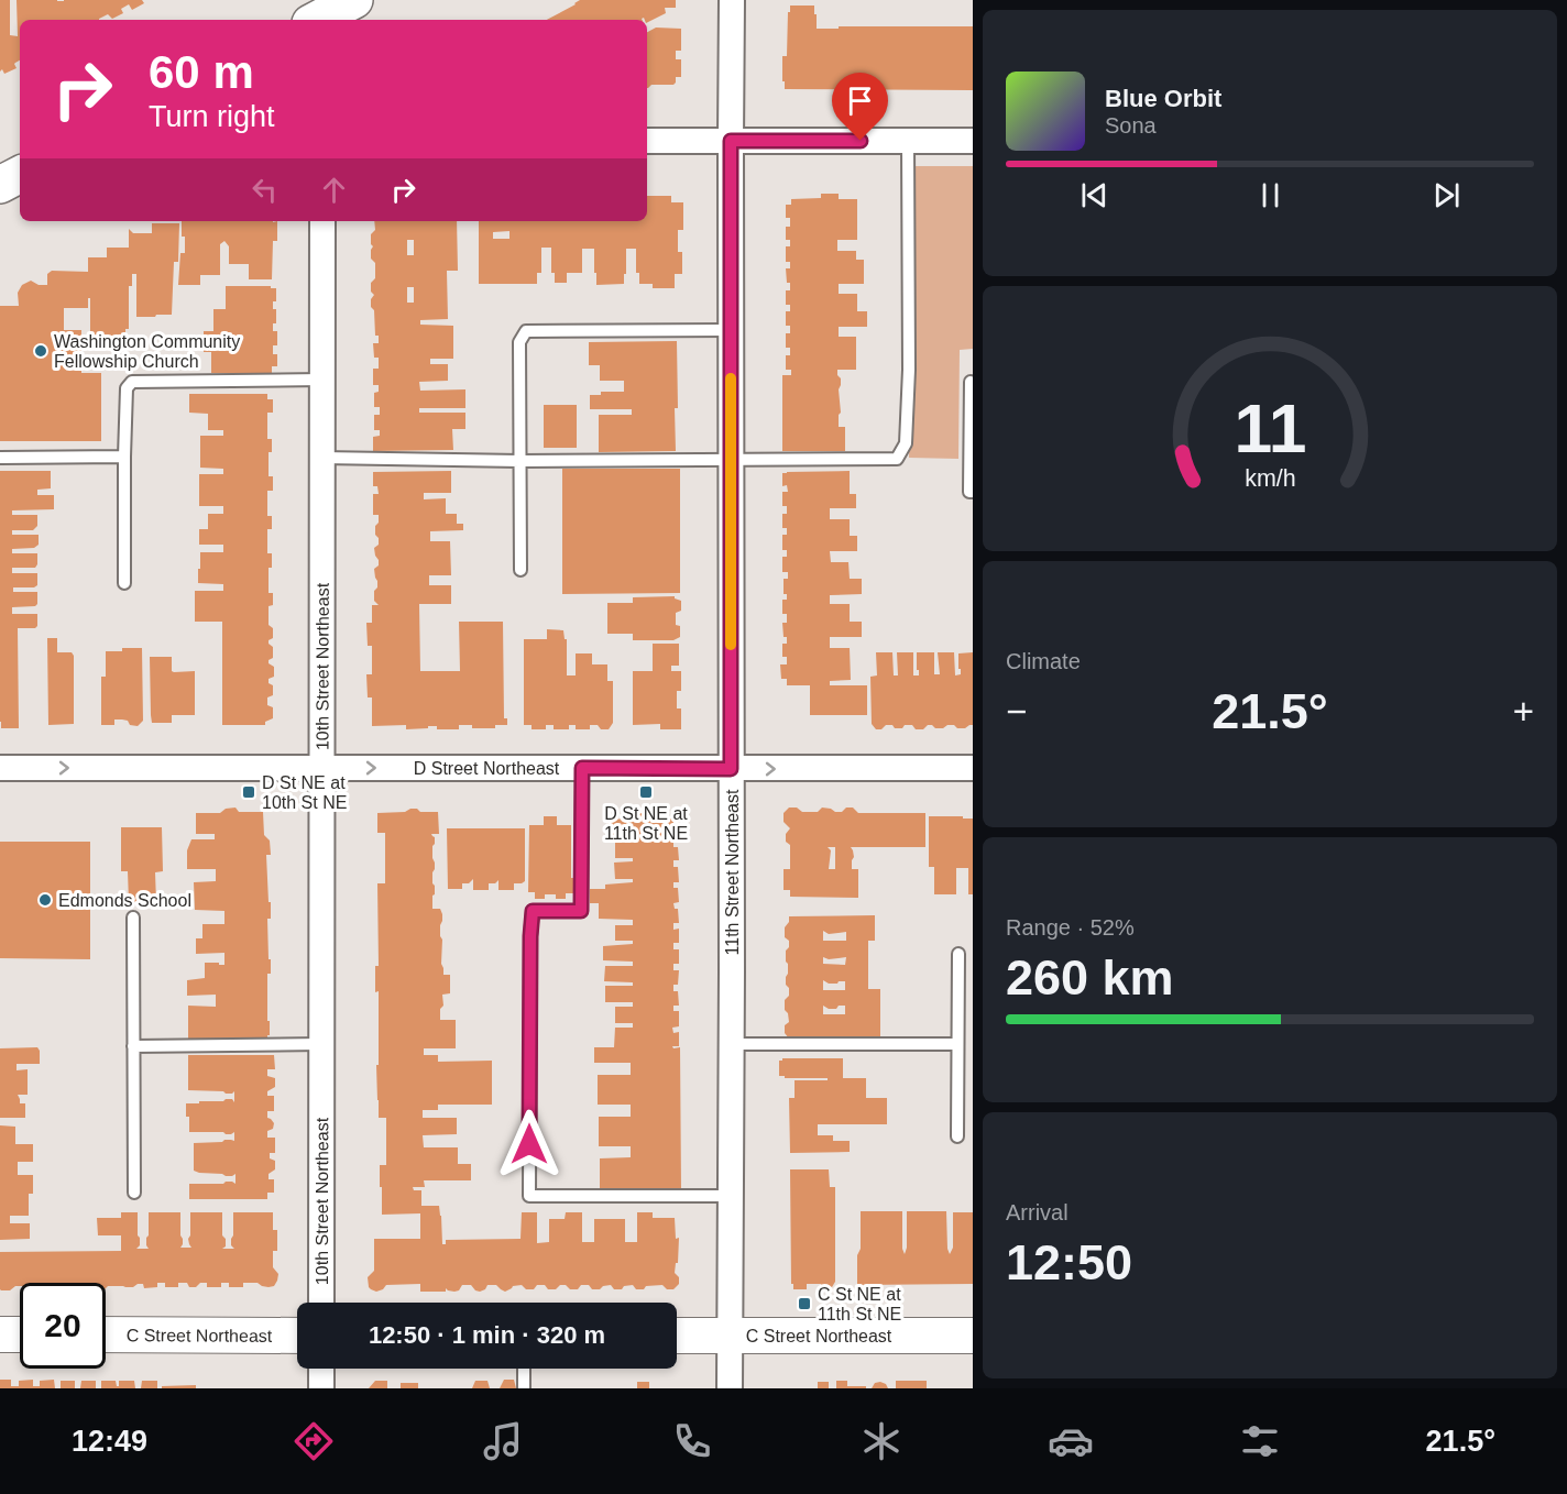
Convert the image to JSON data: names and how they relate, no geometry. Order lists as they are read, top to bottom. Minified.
{"streets":{"main road":["C Street Northeast"],"street":["10th Street Northeast","D Street Northeast","11th Street Northeast"]},"crossings":[["10th Street Northeast","D Street Northeast"],["D Street Northeast","11th Street Northeast"],["11th Street Northeast","C Street Northeast"]],"one_way":["D Street Northeast"],"places":{"other":["Washington Community Fellowship Church","Edmonds School"],"transit":["D St NE at 10th St NE","D St NE at 11th St NE","C St NE at 11th St NE"]},"page":{"turn":["60 m","Turn right"],"song":["Blue Orbit","Sona"],"tile":["Climate",["Range · 52%","260 km"],["Arrival","12:50"]],"heat":["−","21.5°","+"],"limit":"20","trip":"12:50 · 1 min · 320 m","tabs":["12:49","21.5°"],"gauge":["11","km/h"]}}
